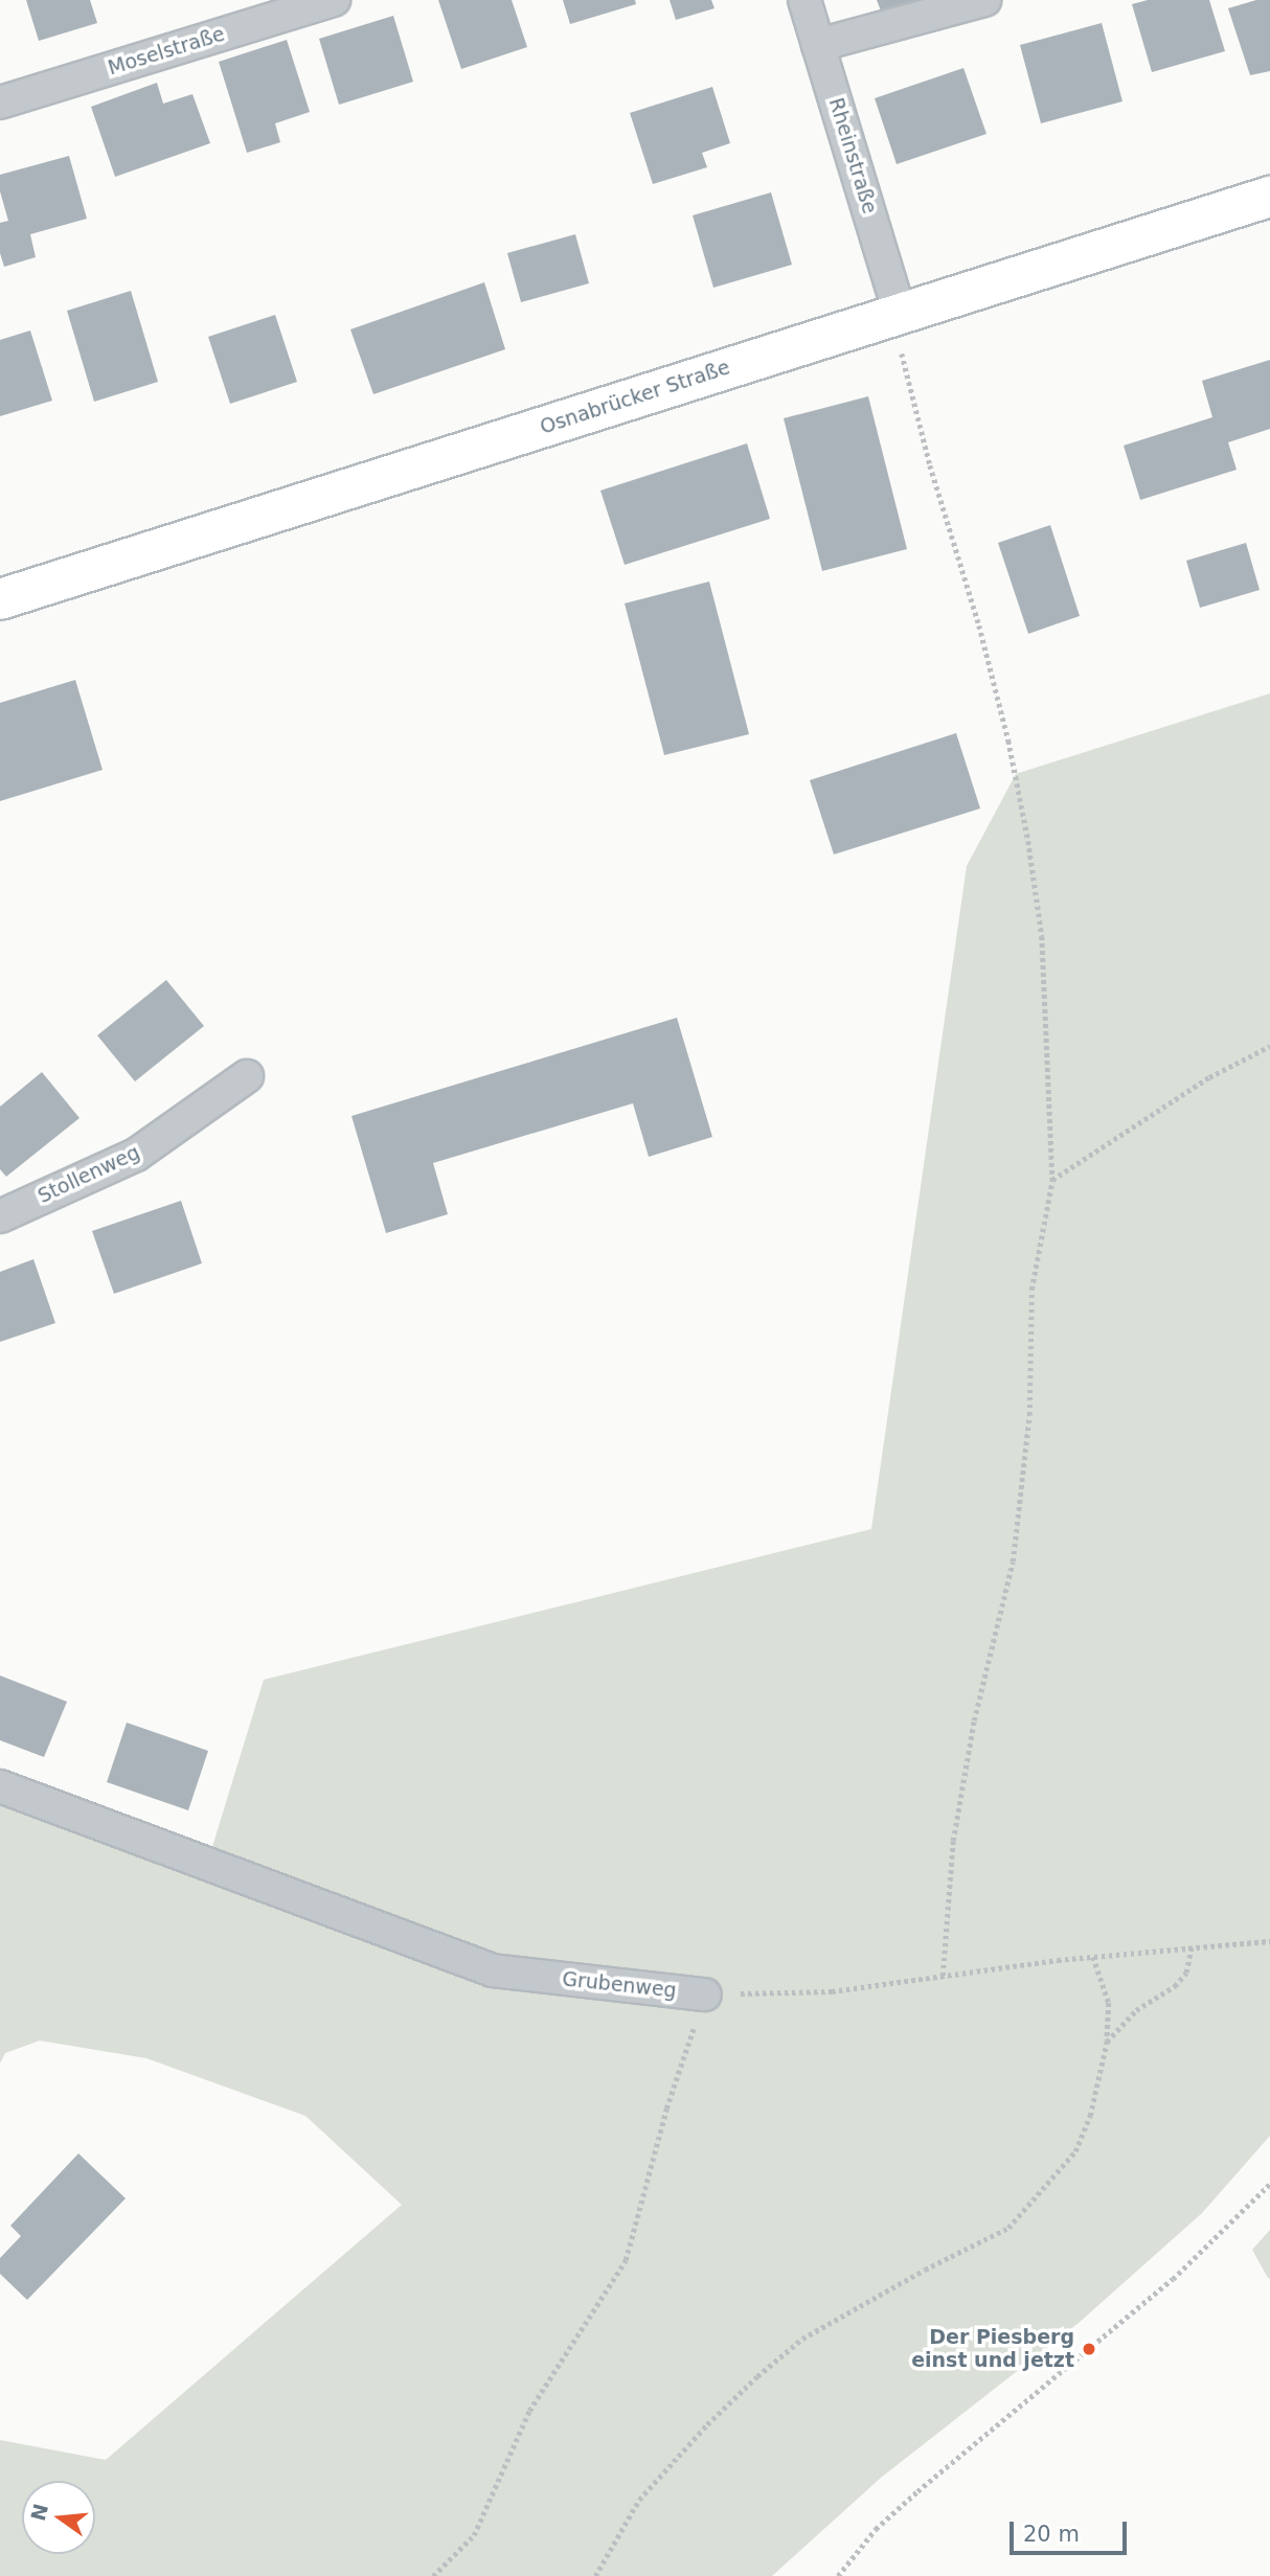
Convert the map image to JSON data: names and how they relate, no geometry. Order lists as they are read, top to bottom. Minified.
{"streets":{"street":["Moselstraße","Rheinstraße","Osnabrücker Straße","Stollenweg","Grubenweg"]},"crossings":[["Rheinstraße","Osnabrücker Straße"]],"places":["Der Piesberg einst und jetzt"],"scale_bar":"20 m","north":"left"}
